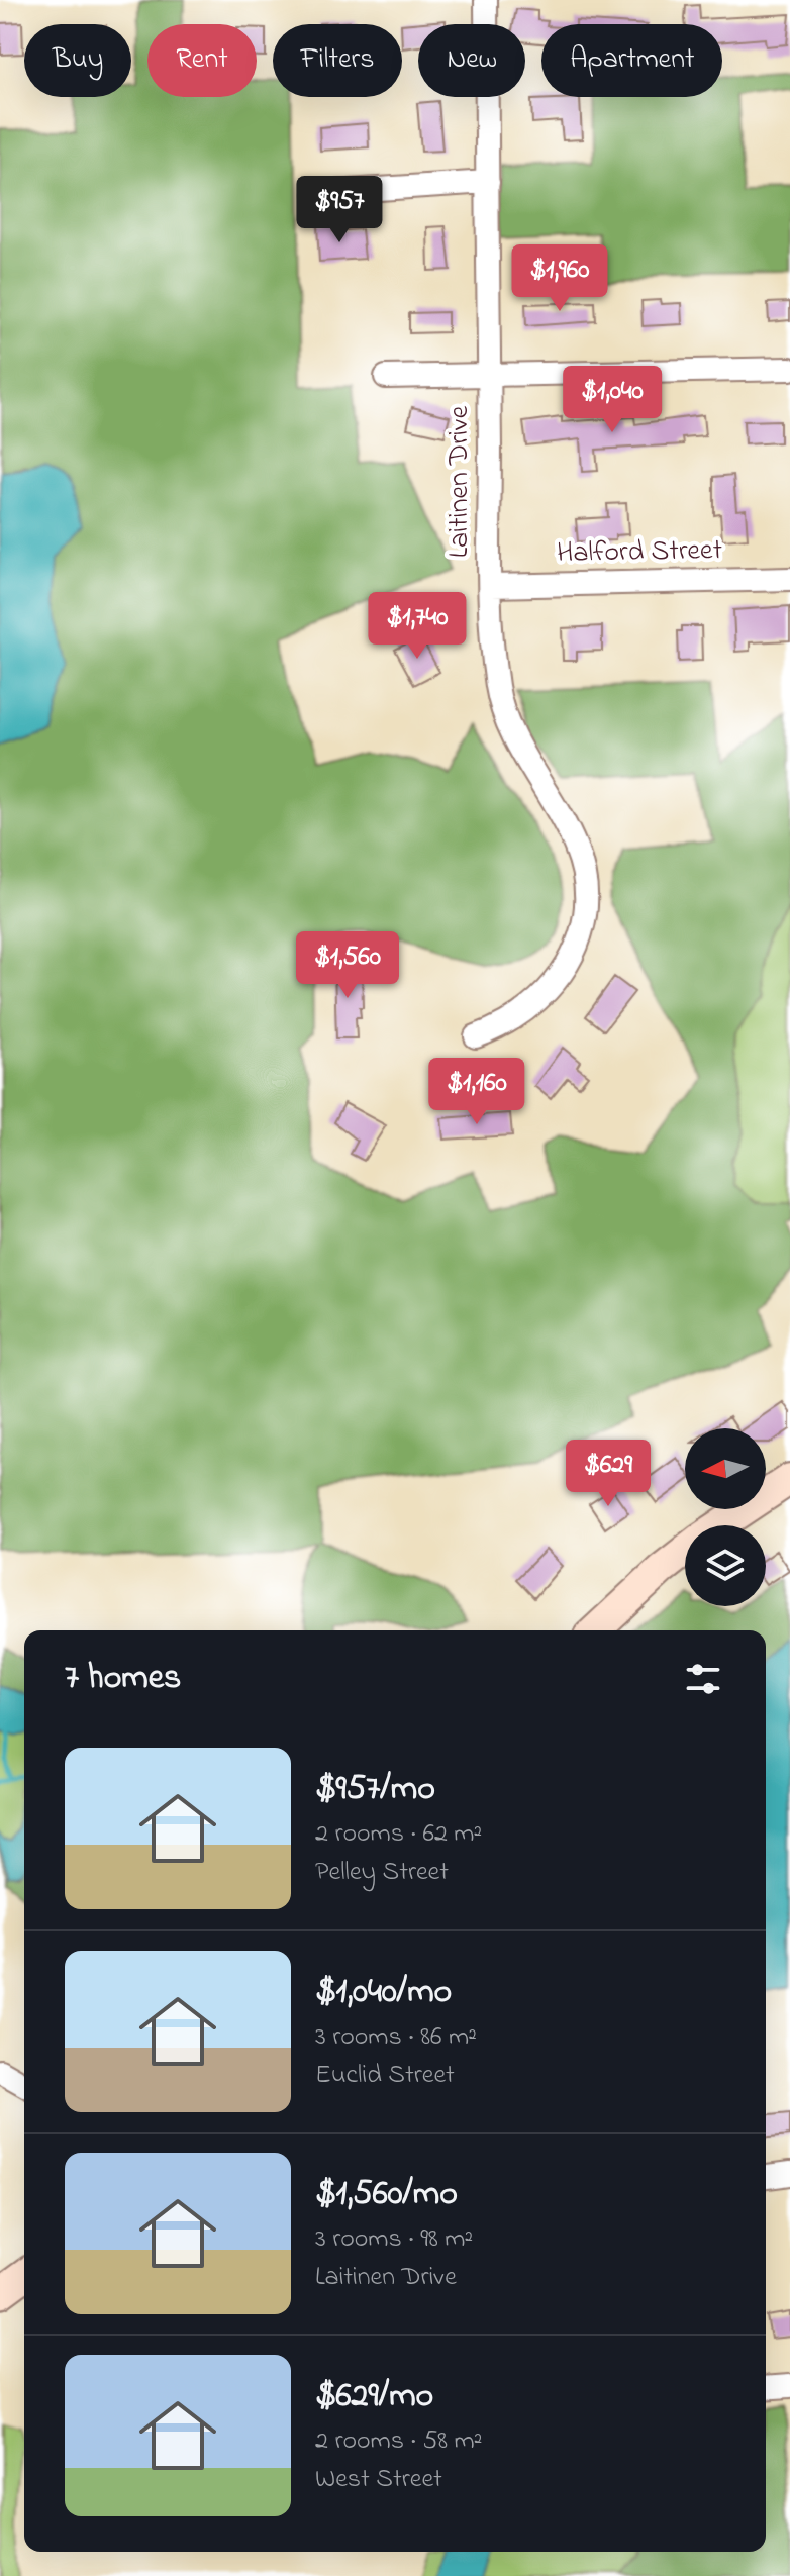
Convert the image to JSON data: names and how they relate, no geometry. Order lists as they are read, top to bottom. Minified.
{"streets":{"street":["Laitinen Drive","Halford Street"]},"crossings":[["Laitinen Drive","Halford Street"]],"north":"left","page":{"chip":["Buy","Rent","Filters","New","Apartment"],"price":["$957","$1,960","$1,040","$1,740","$1,560","$1,160","$629"],"heading":"7 homes","list":[{"name":"$957/mo","note":"2 rooms · 62 m² · Pelley Street"},{"name":"$1,040/mo","note":"3 rooms · 86 m² · Euclid Street"},{"name":"$1,560/mo","note":"3 rooms · 98 m² · Laitinen Drive"},{"name":"$629/mo","note":"2 rooms · 58 m² · West Street"}]}}
